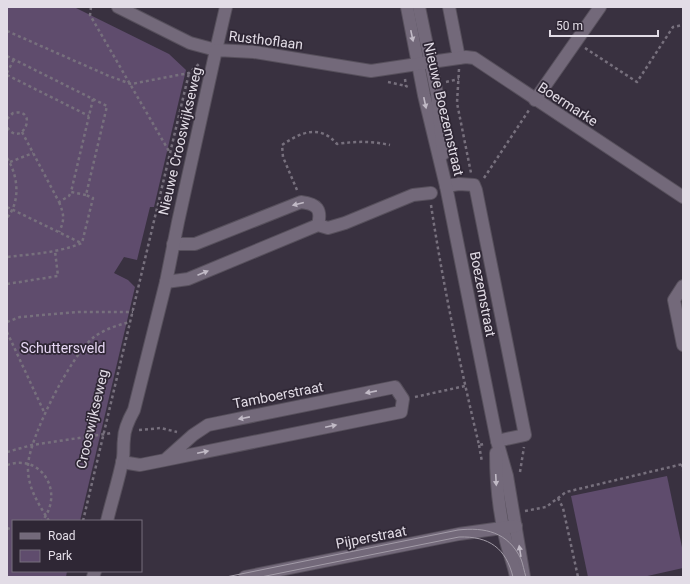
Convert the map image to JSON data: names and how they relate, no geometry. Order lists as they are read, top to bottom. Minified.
{"streets":{"street":["Rusthoflaan","Boermarke","Nieuwe Boezemstraat","Nieuwe Crooswijkseweg","Boezemstraat","Tamboerstraat","Pijperstraat"],"path":["Crooswijkseweg"]},"crossings":[["Rusthoflaan","Boermarke"],["Rusthoflaan","Nieuwe Boezemstraat"],["Rusthoflaan","Nieuwe Crooswijkseweg"],["Boermarke","Nieuwe Boezemstraat"],["Nieuwe Boezemstraat","Boezemstraat"],["Nieuwe Crooswijkseweg","Crooswijkseweg"],["Boezemstraat","Pijperstraat"]],"parks":["Schuttersveld"],"legend":["Road","Park"],"scale_bar":"50 m"}
